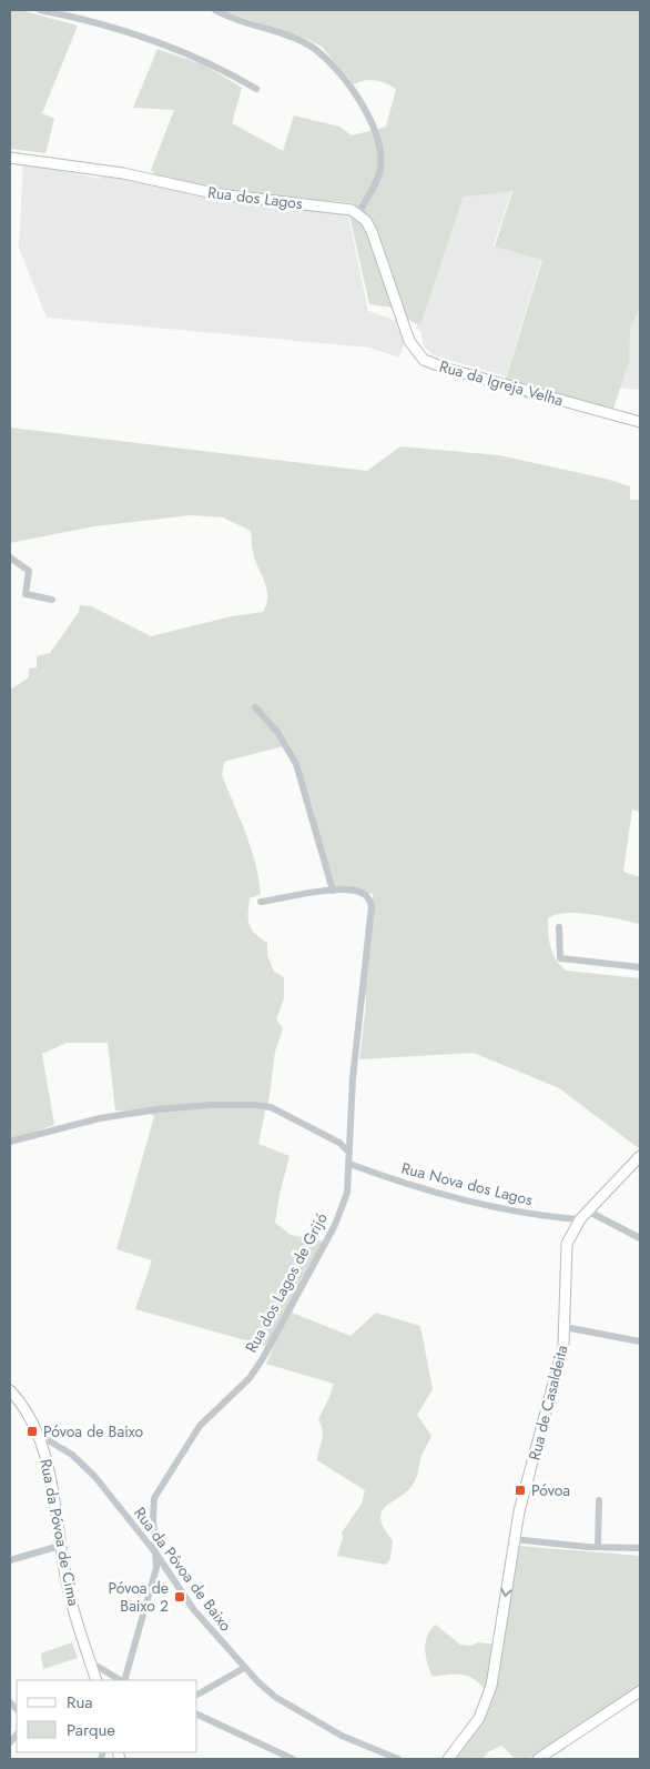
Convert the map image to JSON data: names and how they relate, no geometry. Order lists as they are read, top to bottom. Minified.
{"streets":{"street":["Rua dos Lagos","Rua da Igreja Velha","Rua Nova dos Lagos","Rua dos Lagos de Grijó","Rua de Casaldeita","Rua da Póvoa de Cima","Rua da Póvoa de Baixo"]},"crossings":[["Rua dos Lagos","Rua da Igreja Velha"],["Rua Nova dos Lagos","Rua dos Lagos de Grijó"],["Rua Nova dos Lagos","Rua de Casaldeita"],["Rua dos Lagos de Grijó","Rua da Póvoa de Baixo"],["Rua da Póvoa de Cima","Rua da Póvoa de Baixo"]],"one_way":["Rua de Casaldeita"],"places":{"transit":["Póvoa de Baixo","Póvoa","Póvoa de Baixo 2"]},"legend":["Rua","Parque"]}
